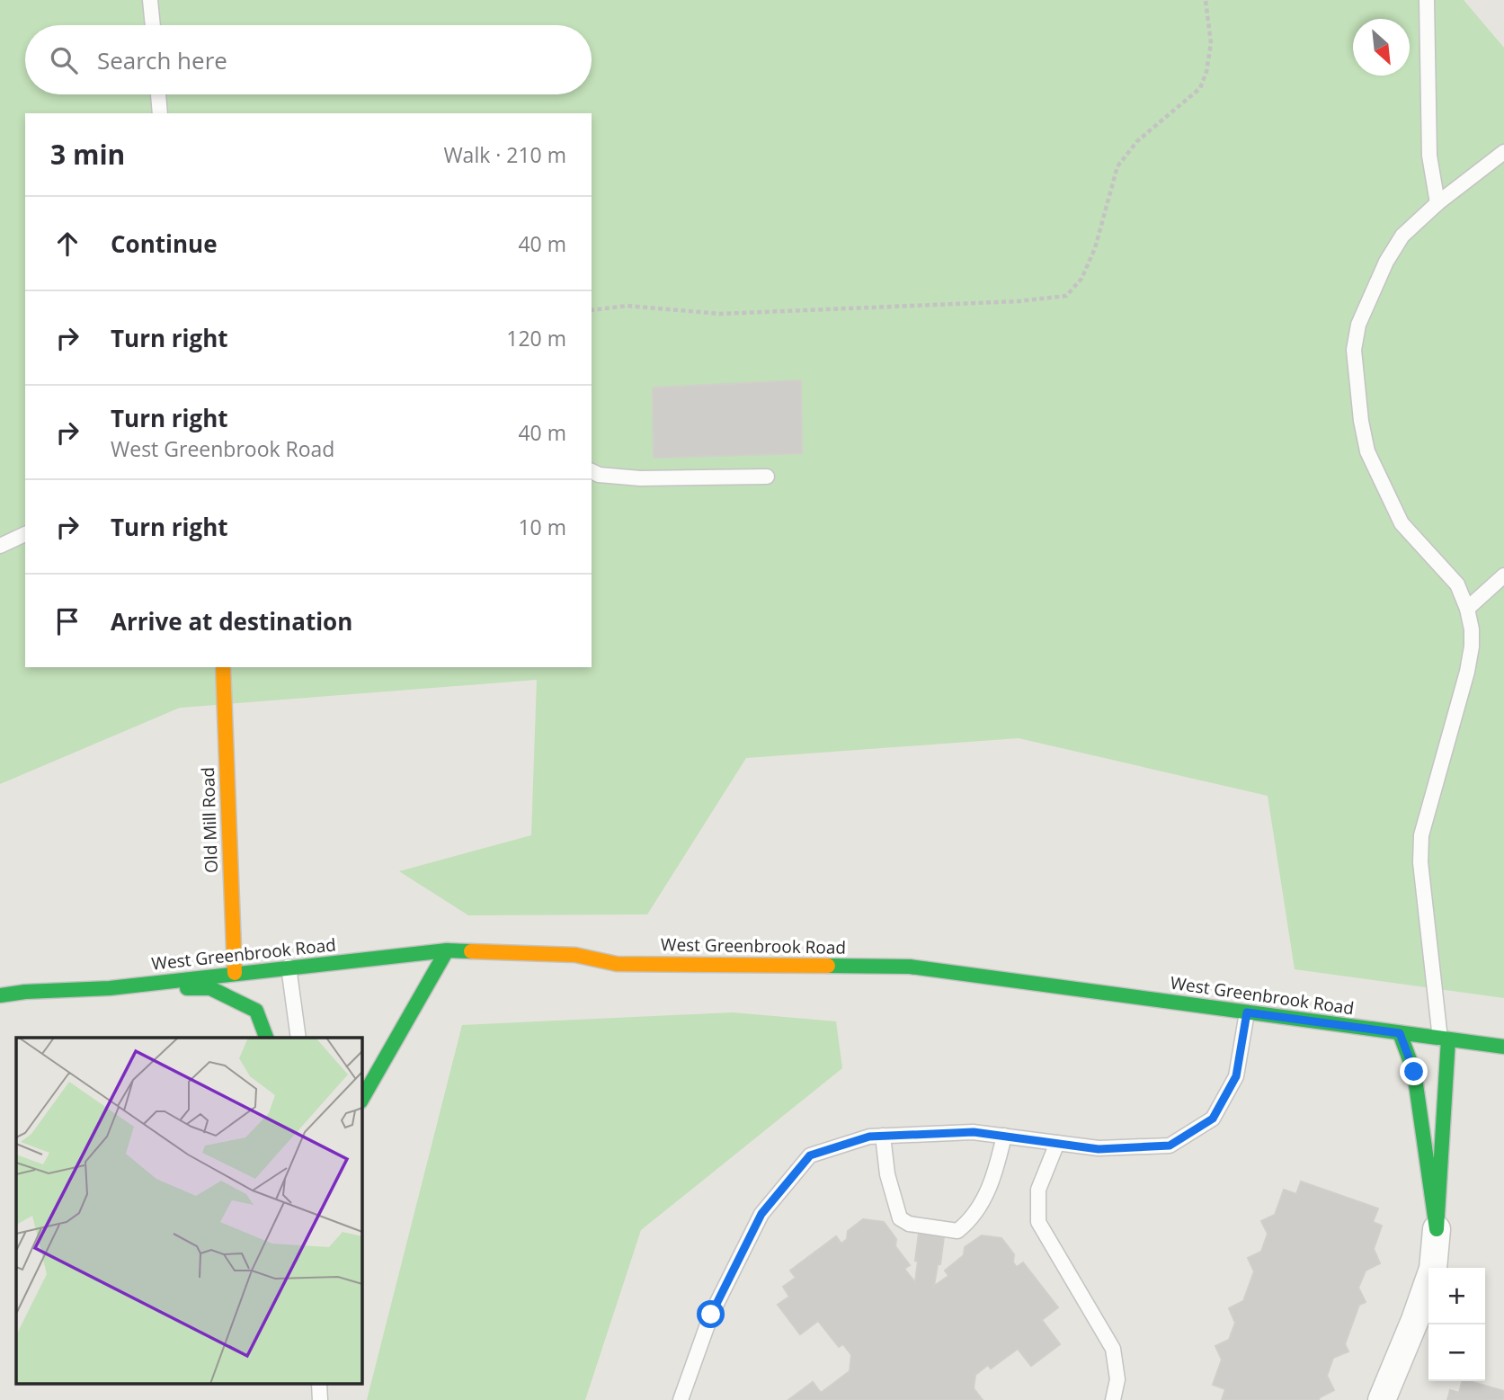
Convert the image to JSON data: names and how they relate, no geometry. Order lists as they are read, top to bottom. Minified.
{"streets":{"street":["Old Mill Road","West Greenbrook Road"]},"crossings":[["Old Mill Road","West Greenbrook Road"]],"north":"bottom right","page":{"search":"Search here","heading":["3 min","Walk · 210 m"],"list":[["Continue","40 m"],["Turn right","120 m"],["Turn right","West Greenbrook Road","40 m"],["Turn right","10 m"],"Arrive at destination"],"map_buttons":["+","−"]}}
